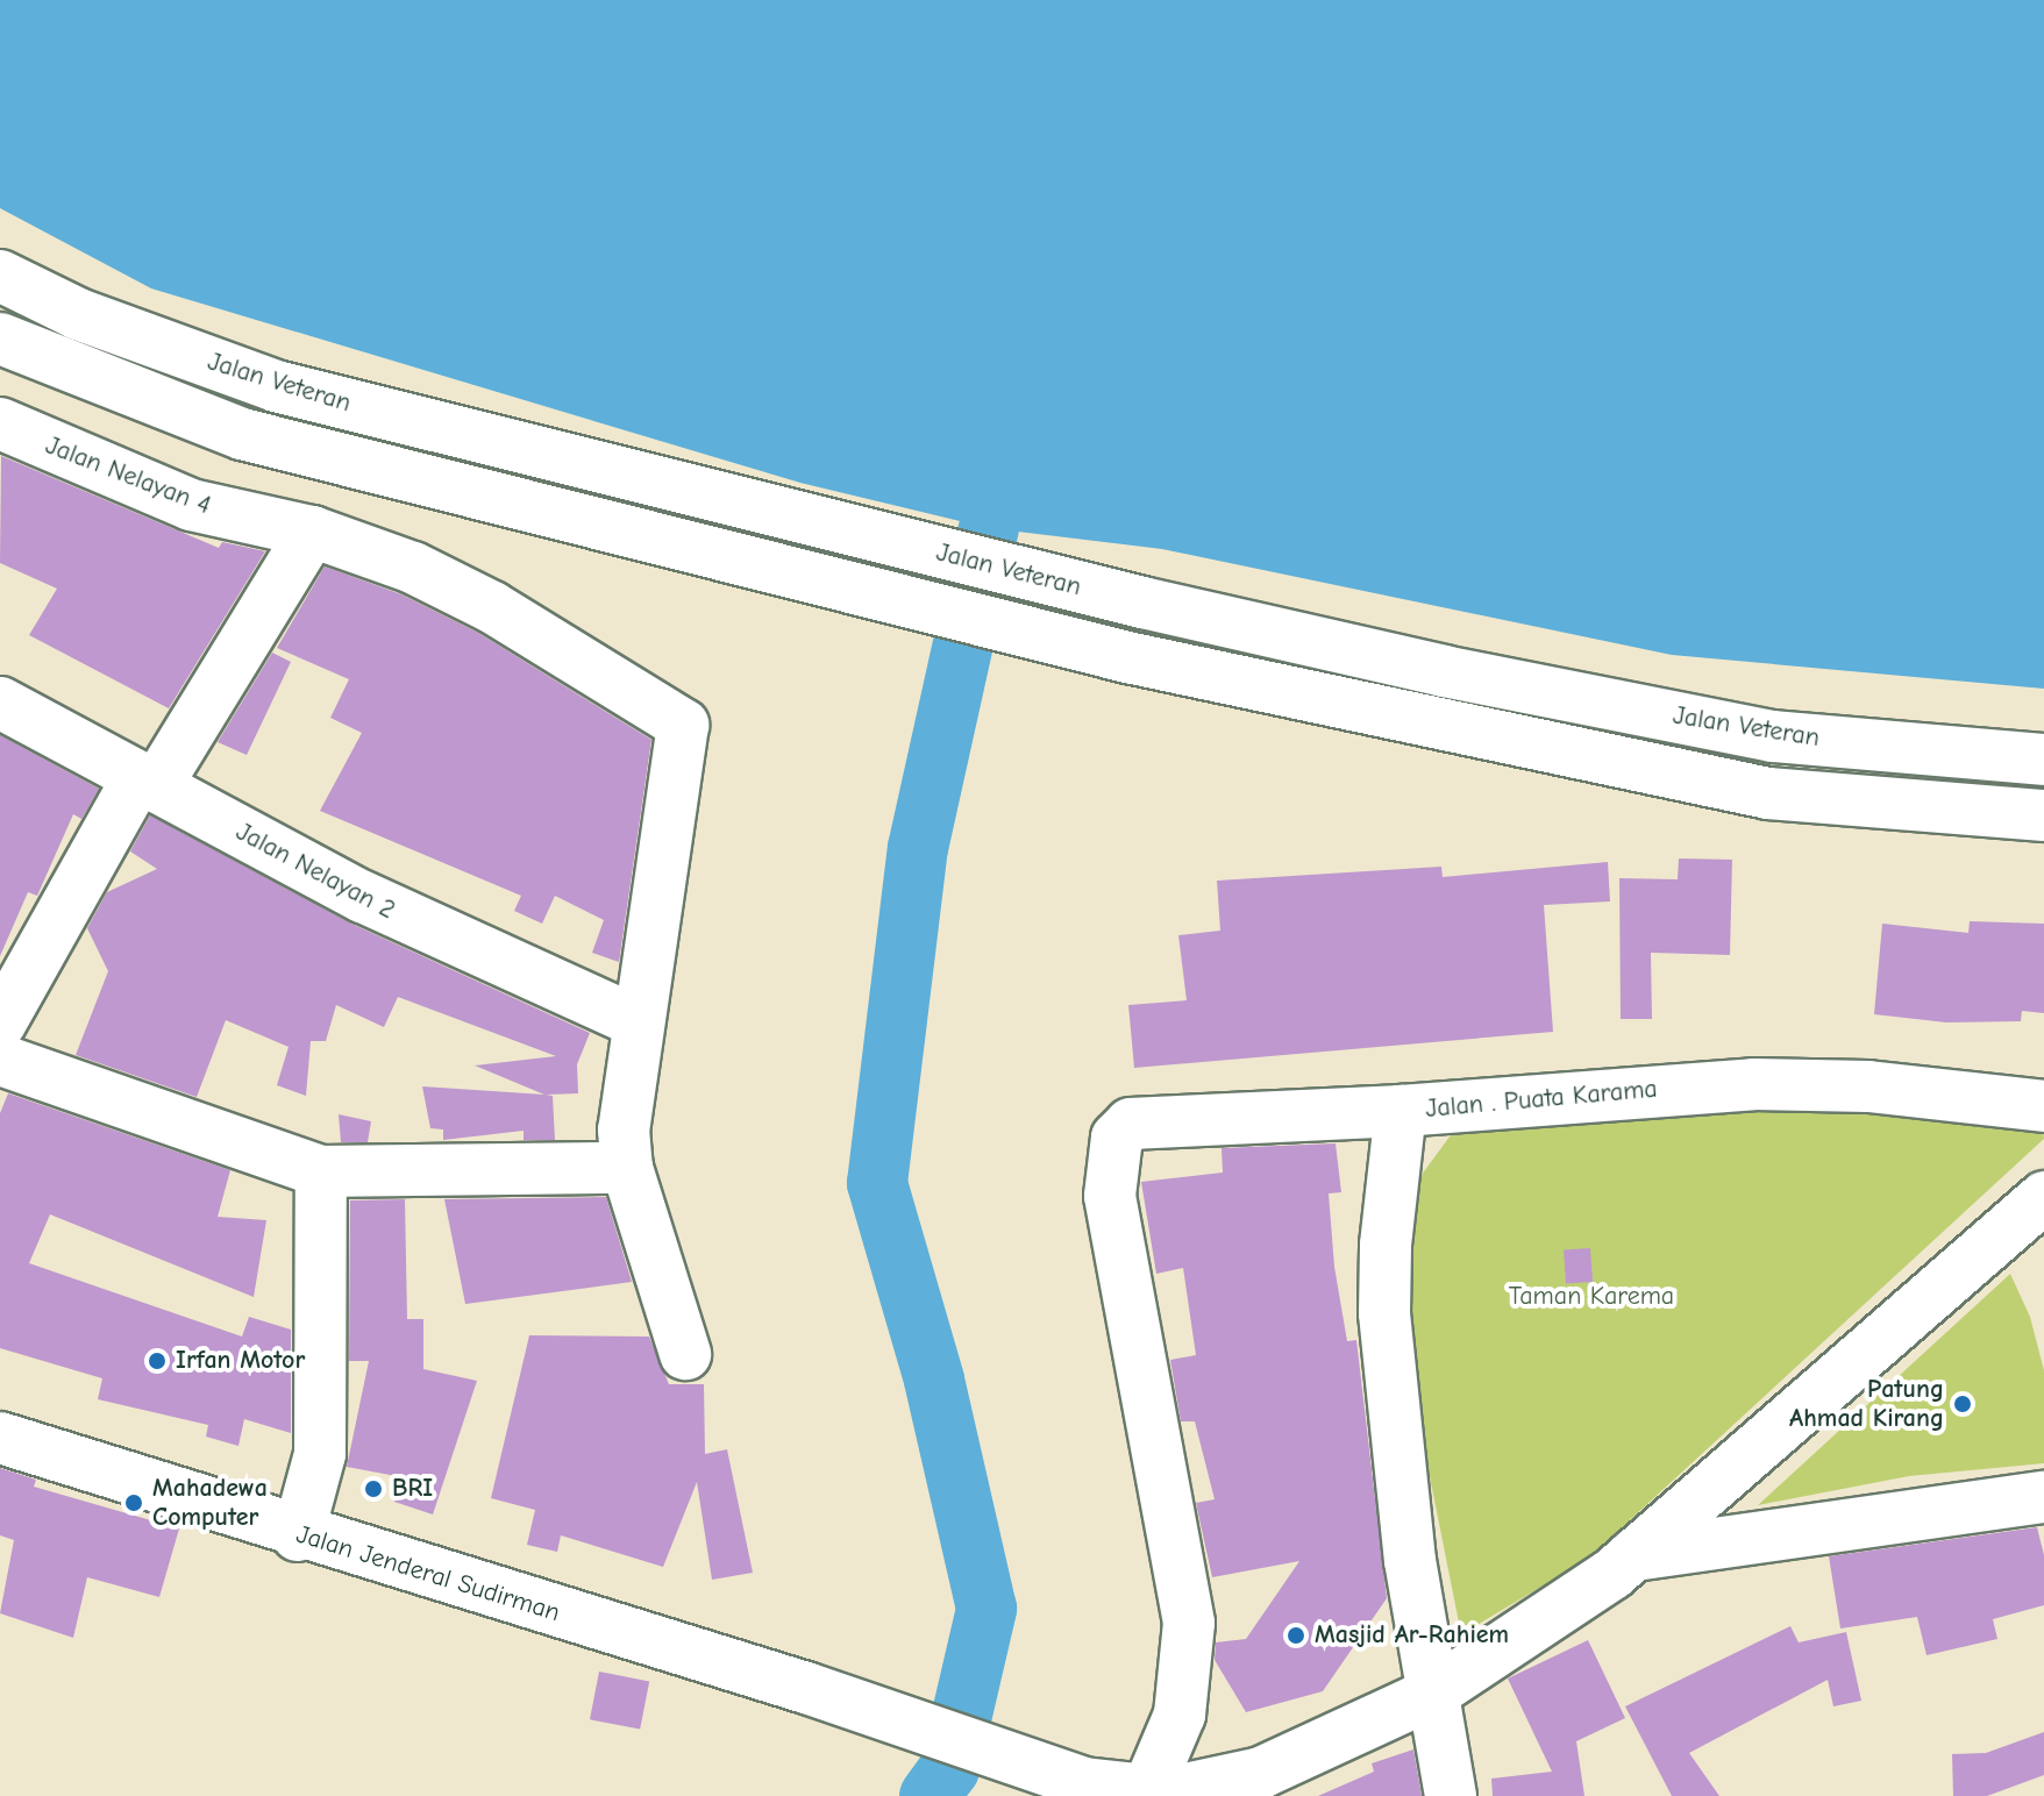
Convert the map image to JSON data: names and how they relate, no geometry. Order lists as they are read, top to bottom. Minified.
{"streets":{"main road":["Jalan Veteran","Jalan Nelayan 4","Jalan Nelayan 2","Jalan . Puata Karama","Jalan Jenderal Sudirman"]},"crossings":[["Jalan Nelayan 4","Jalan Nelayan 2"],["Jalan . Puata Karama","Jalan Jenderal Sudirman"]],"parks":["Taman Karema"],"places":["Irfan Motor","Patung Ahmad Kirang","BRI","Mahadewa Computer","Masjid Ar-Rahiem"]}
